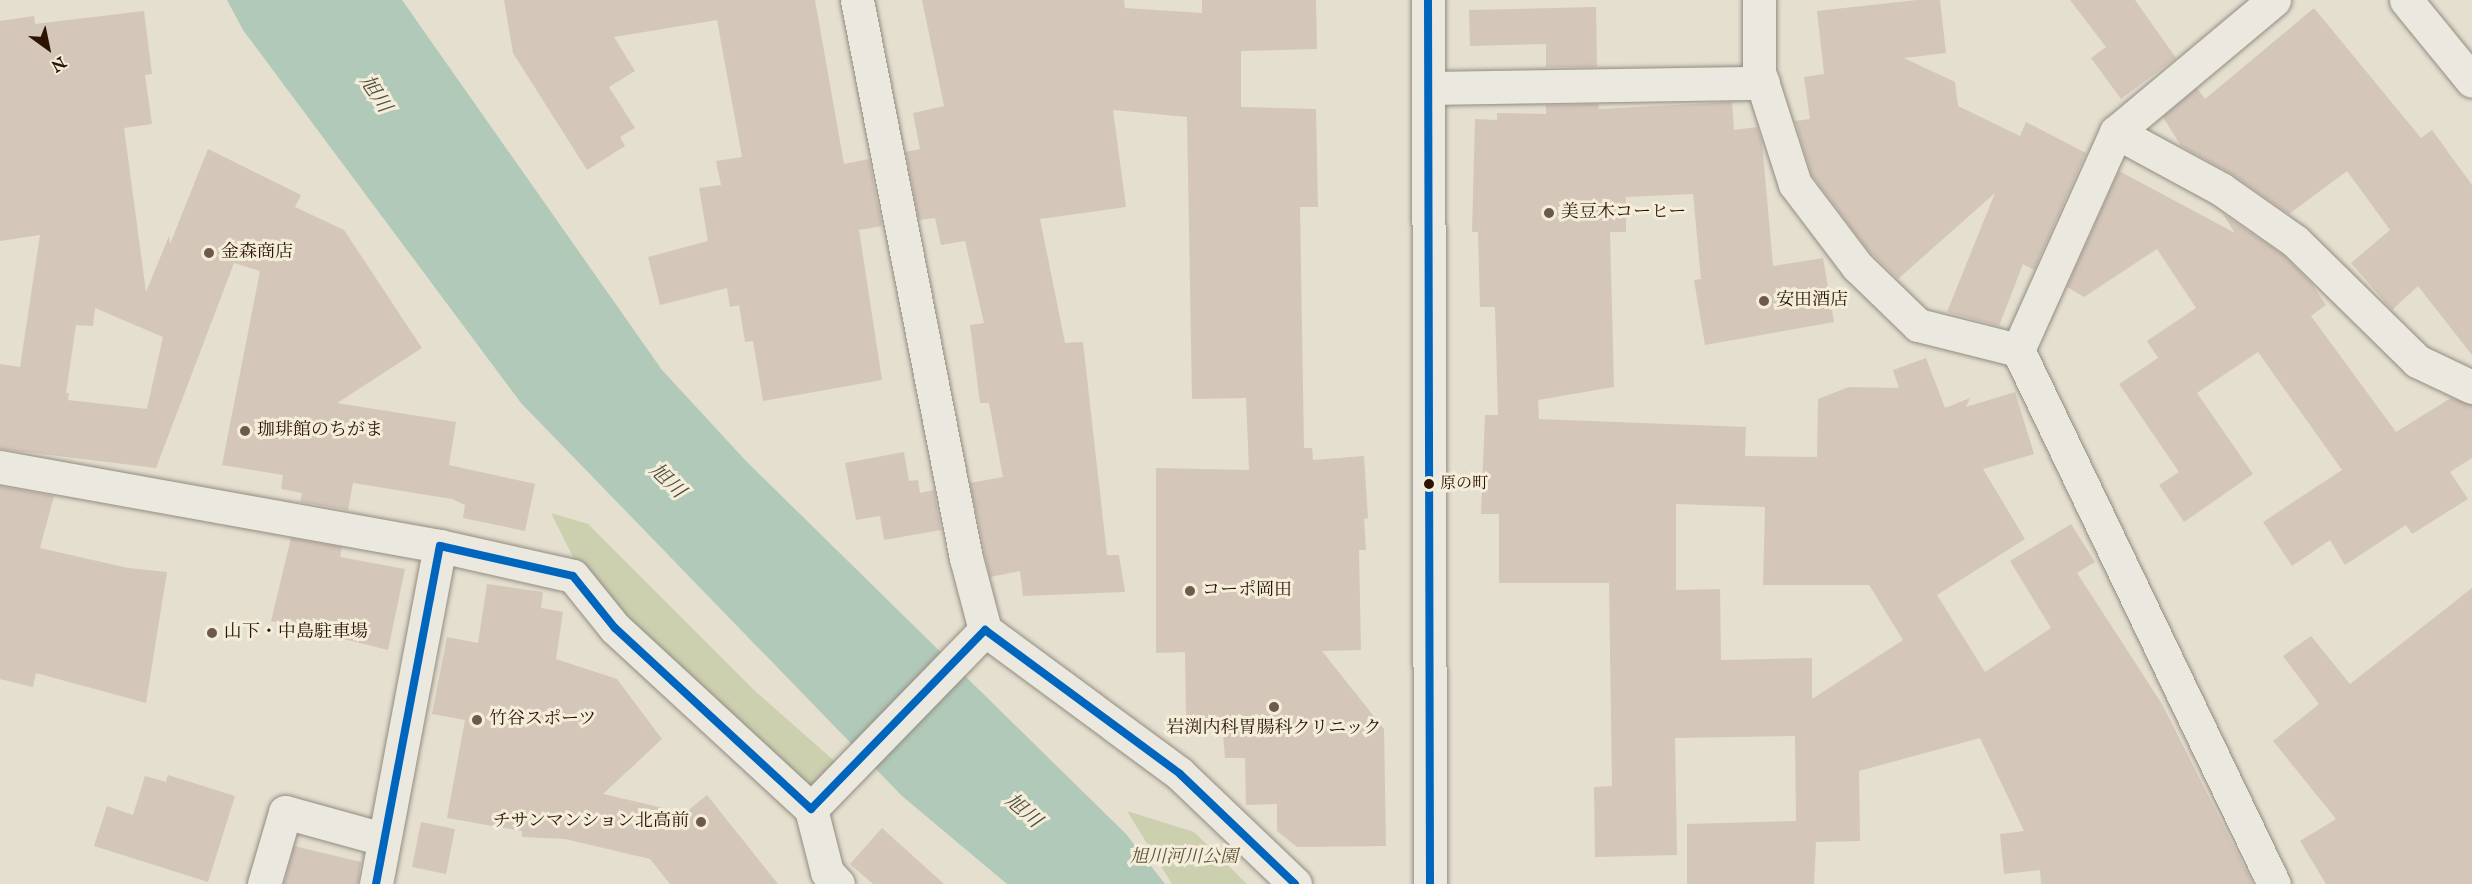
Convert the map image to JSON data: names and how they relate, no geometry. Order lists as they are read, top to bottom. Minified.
{"water":["旭川"],"parks":["旭川河川公園"],"places":["美豆木コーヒー","金森商店","安田酒店","珈琲館のちがま","原の町","コーポ岡田","山下・中島駐車場","岩渕内科胃腸科クリニック","竹谷スポーツ","チサンマンション北高前"],"north":"bottom right"}
